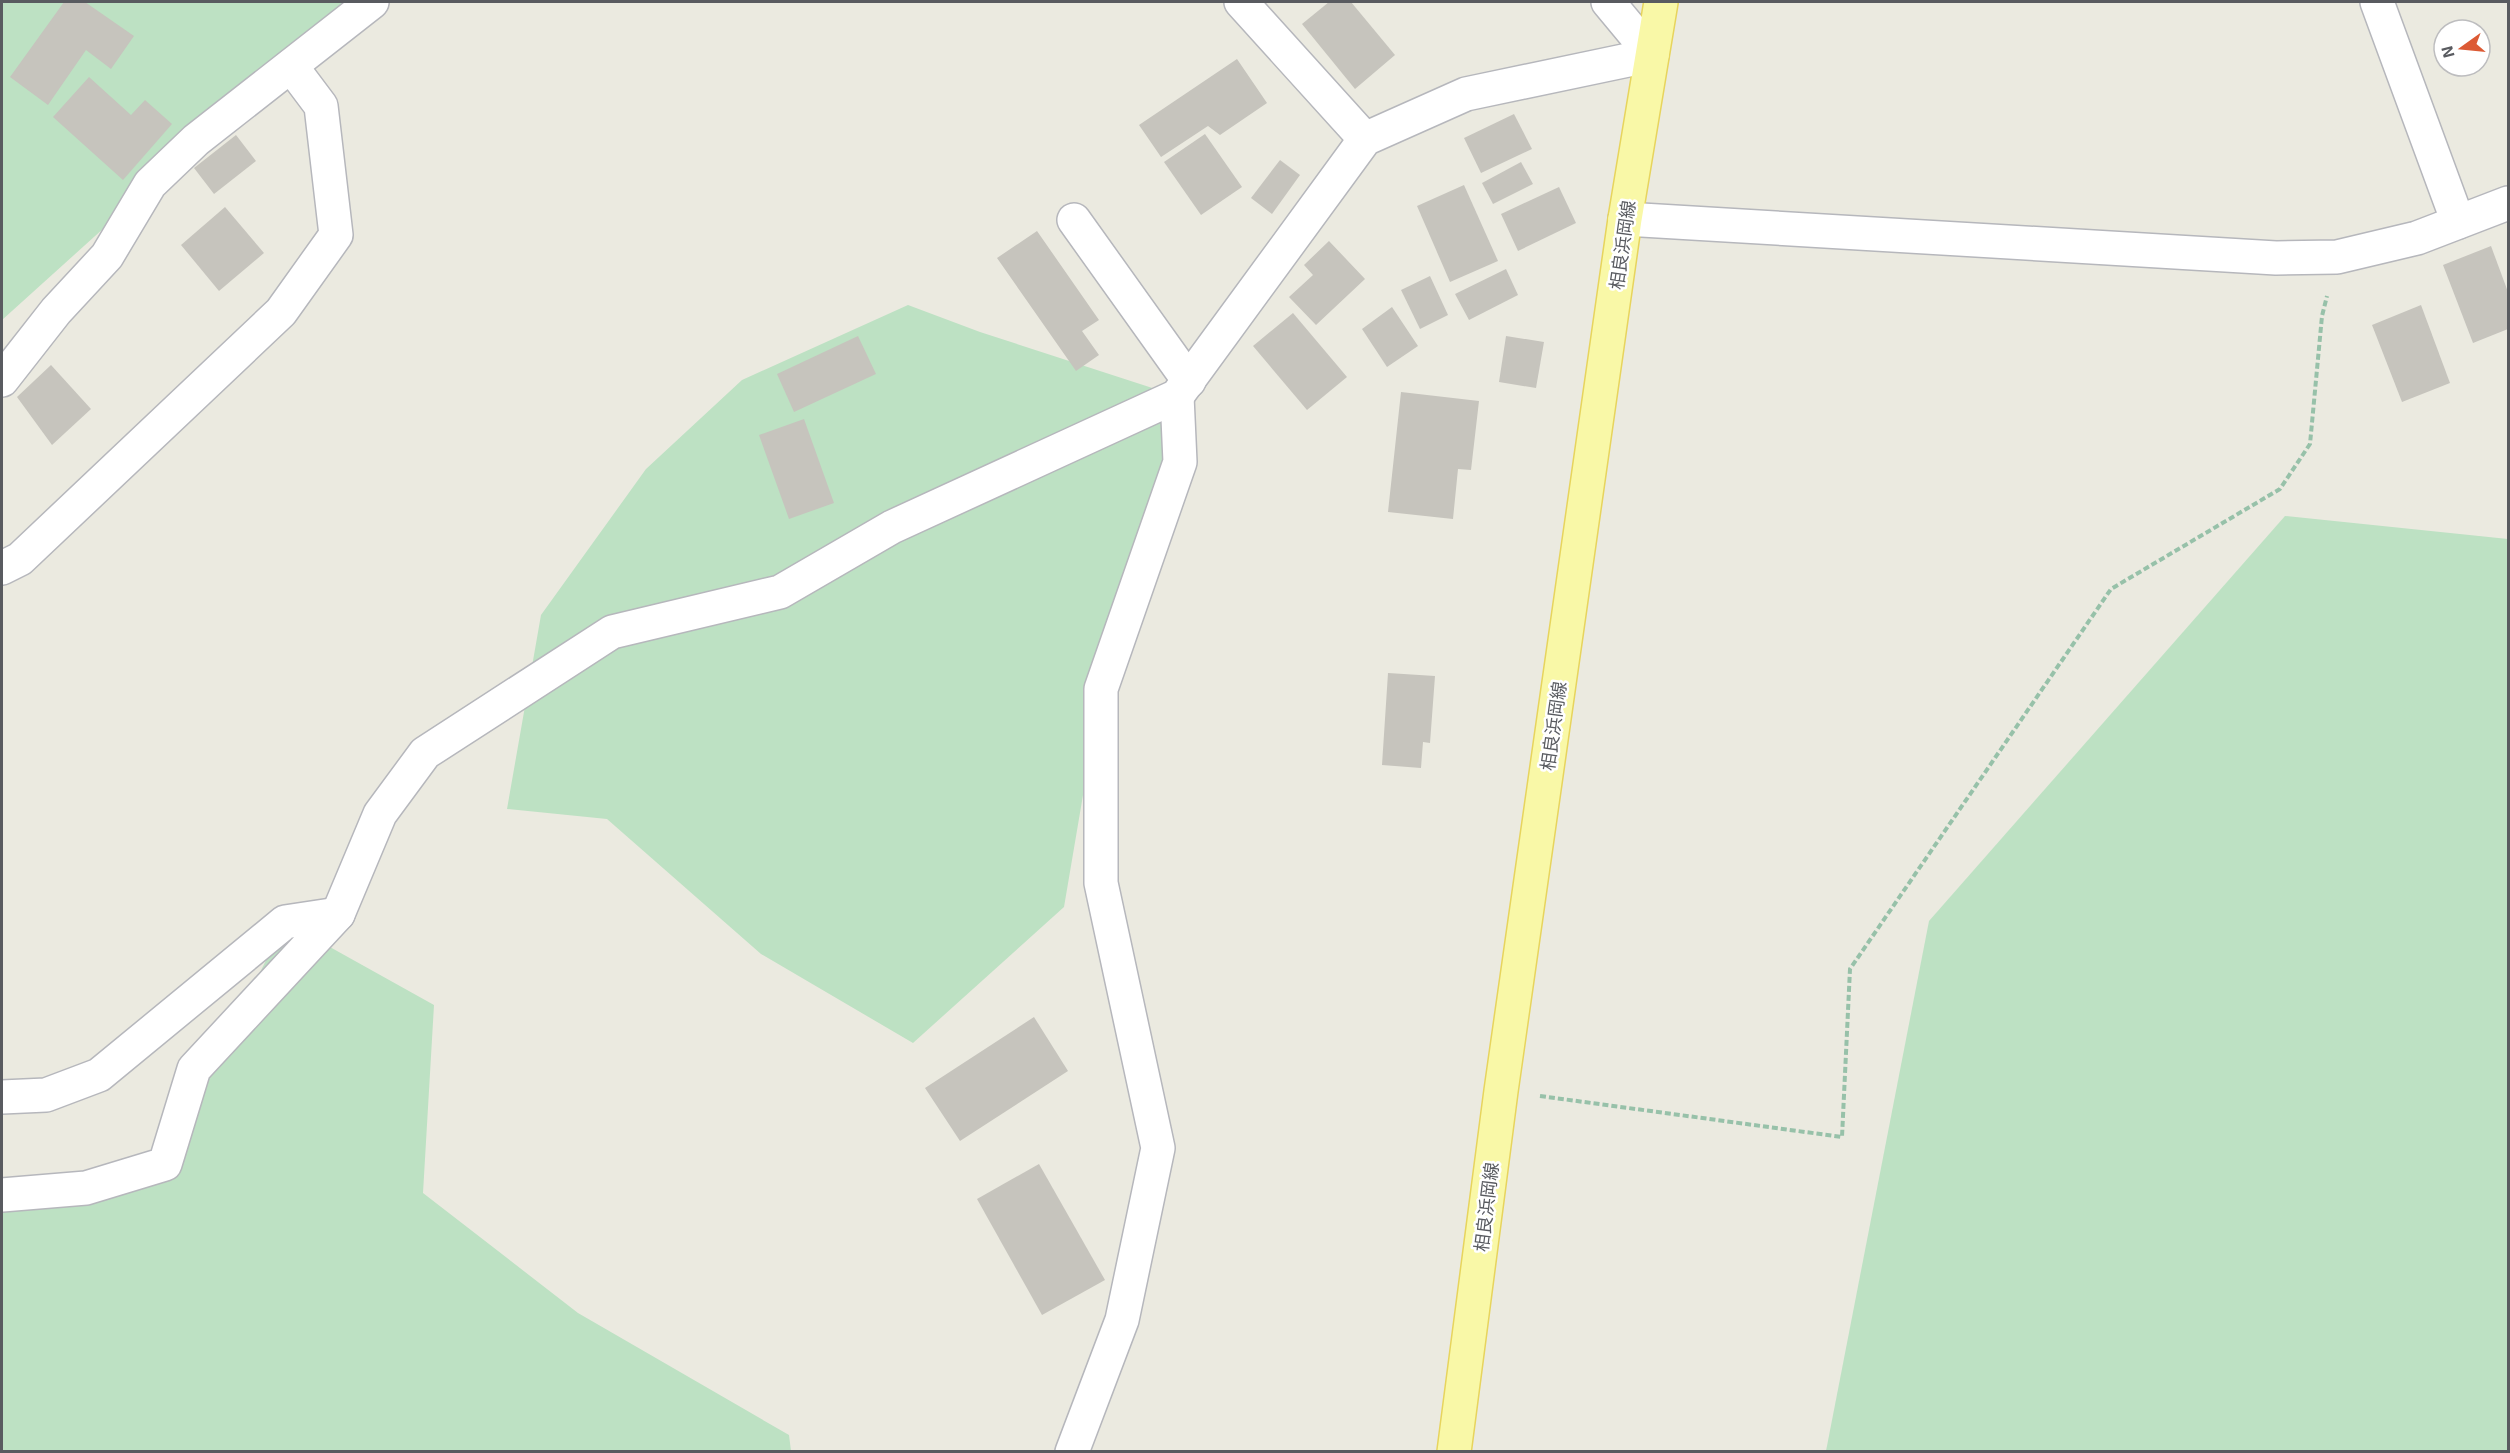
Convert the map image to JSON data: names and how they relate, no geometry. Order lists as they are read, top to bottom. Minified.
{"streets":{"main road":["相良浜岡線"]},"north":"left"}
